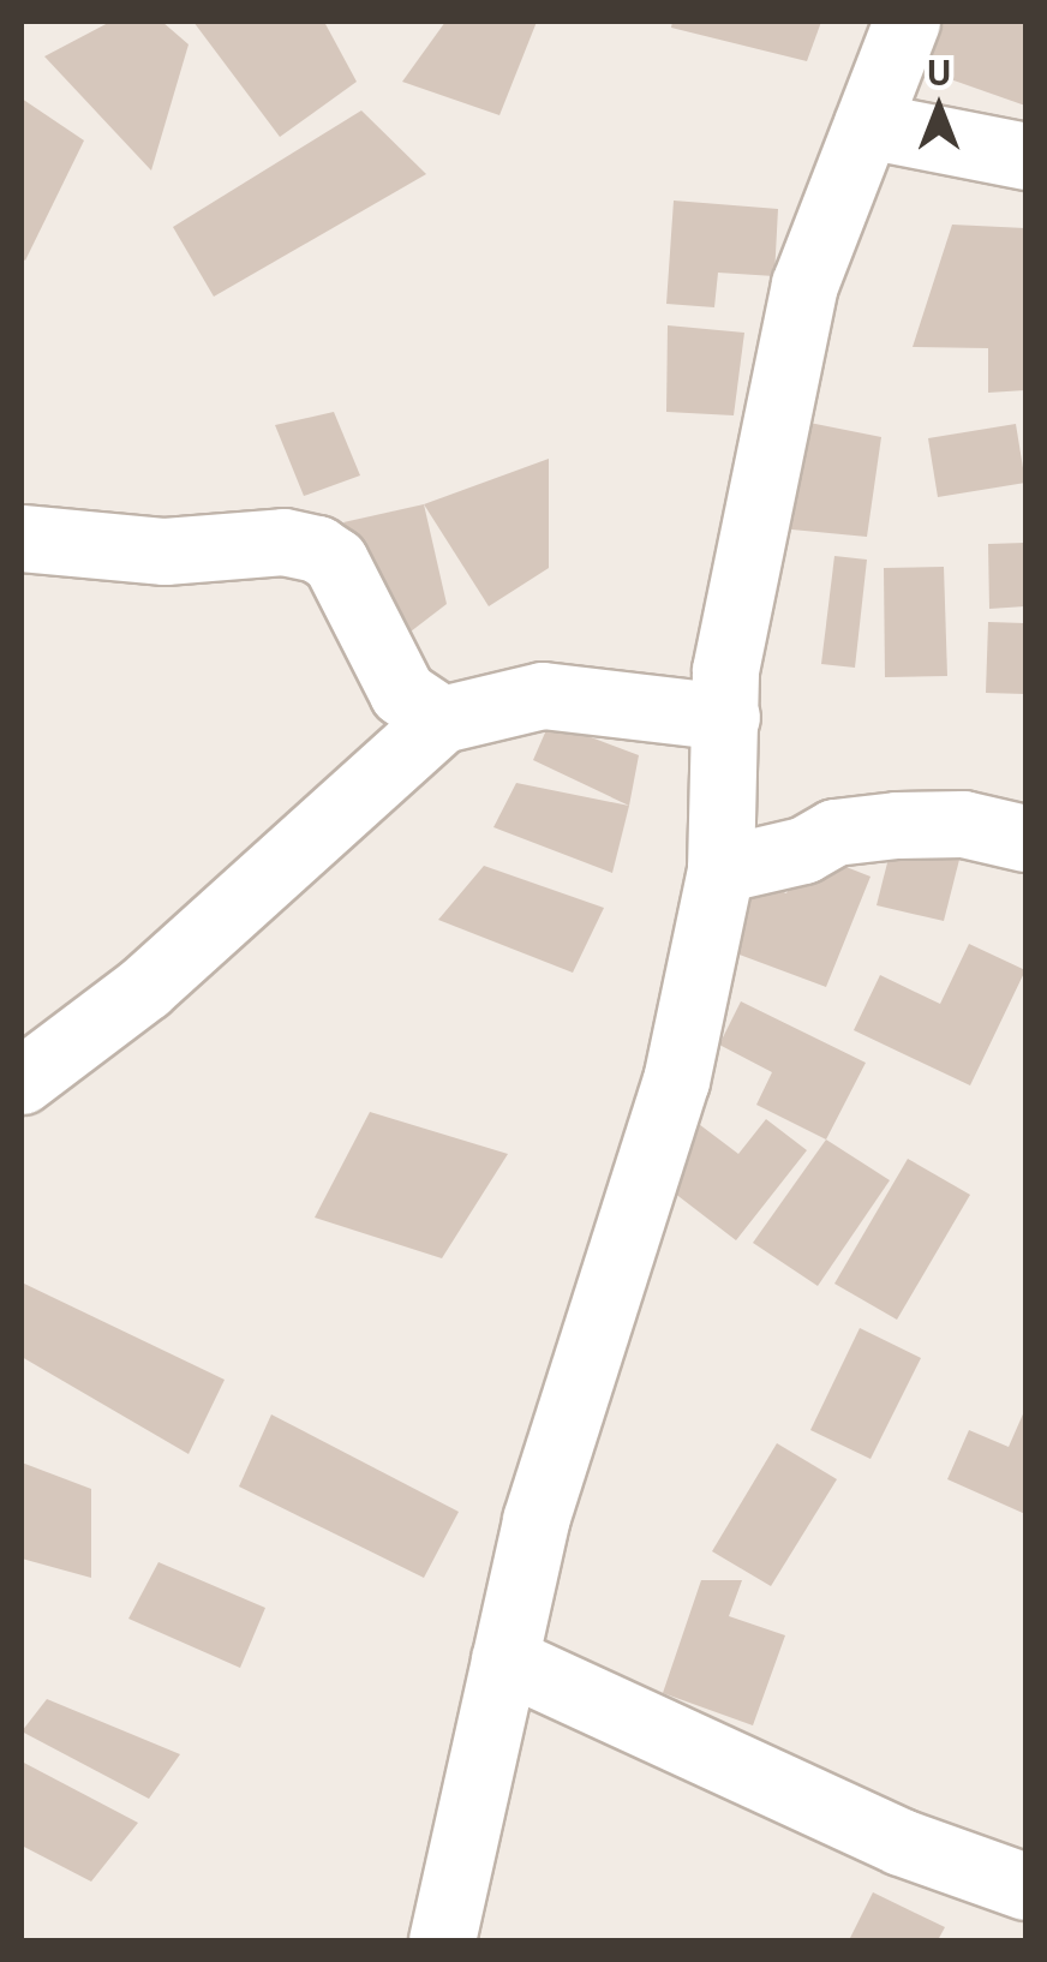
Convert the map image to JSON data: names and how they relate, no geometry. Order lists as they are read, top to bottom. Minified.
{"north":"top"}
